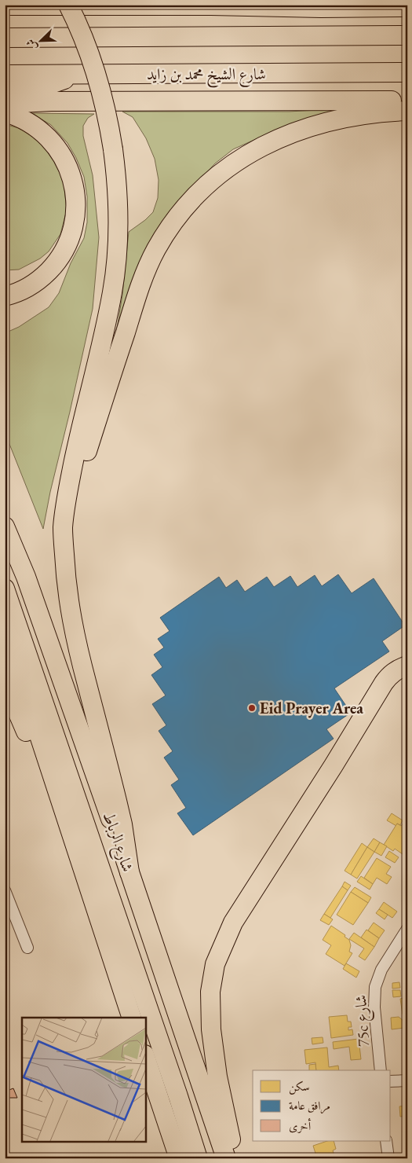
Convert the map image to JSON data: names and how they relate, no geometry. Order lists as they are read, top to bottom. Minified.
{"streets":{"highway":["شارع الشيخ محمد بن زايد","شارع الرباط"],"street":["75c شارع"]},"places":["Eid Prayer Area"],"legend":["سكن","مرافق عامة","أخرى"],"north":"bottom left"}
